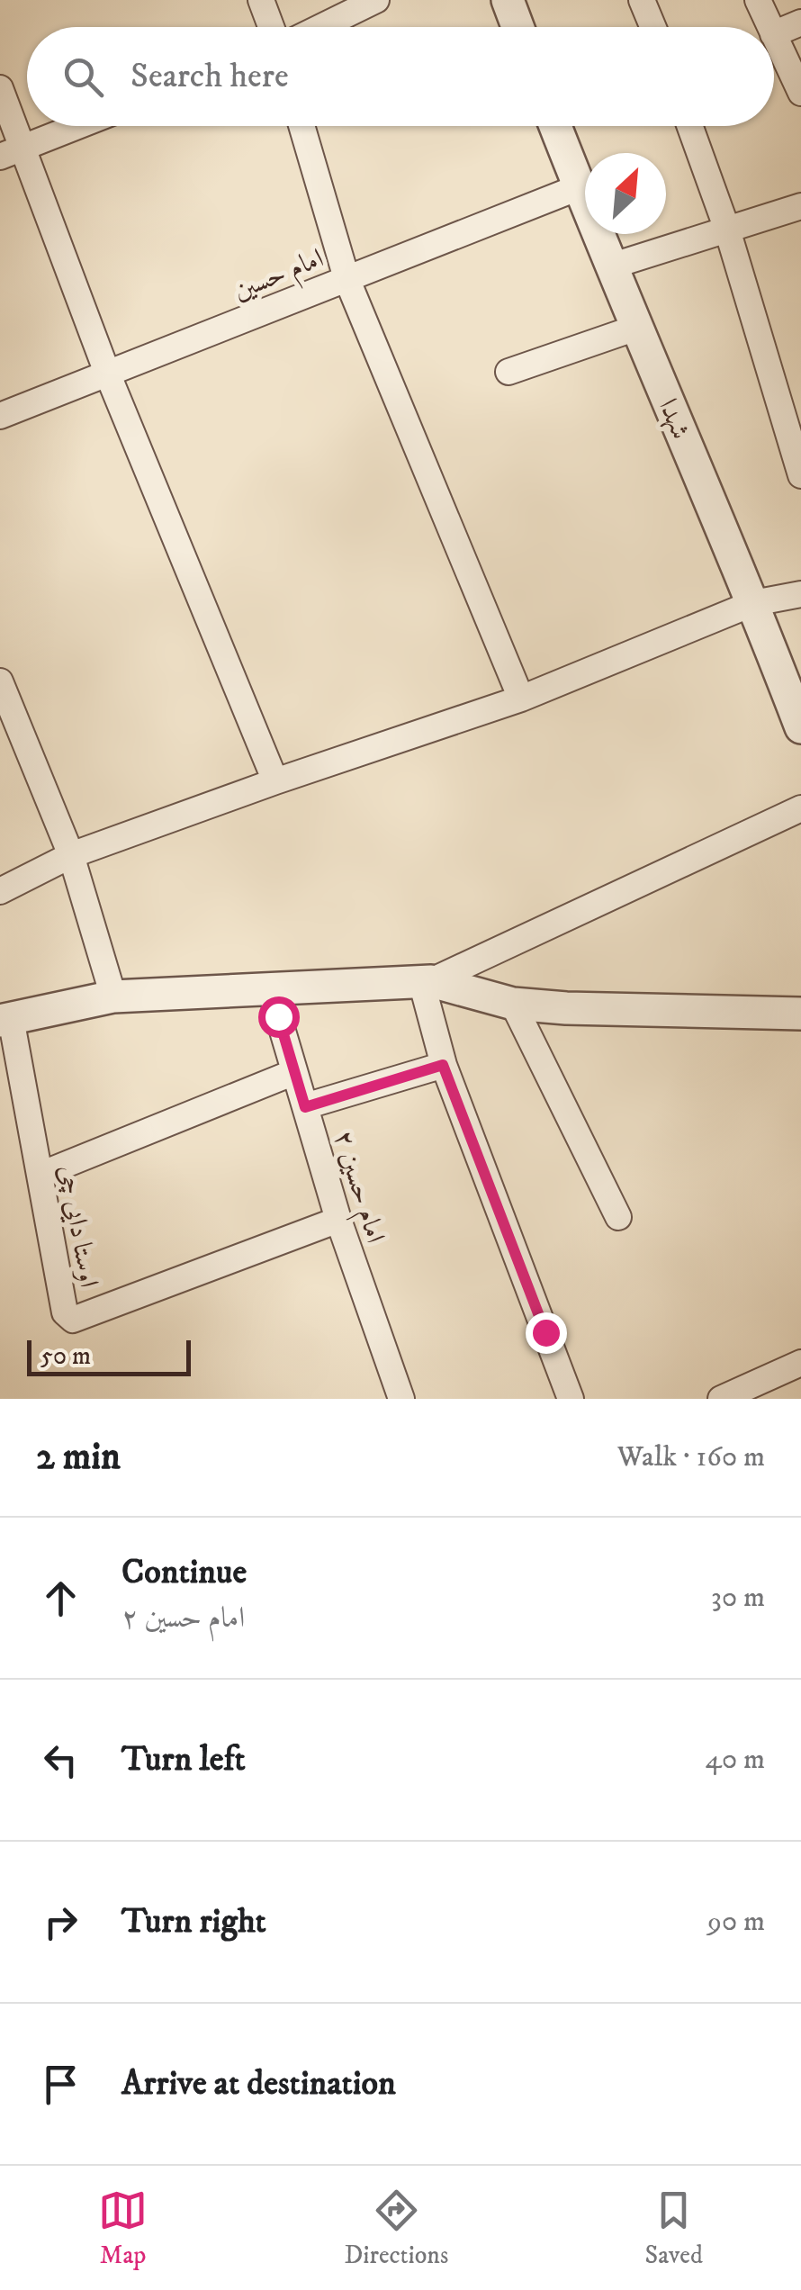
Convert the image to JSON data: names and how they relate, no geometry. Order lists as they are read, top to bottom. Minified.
{"streets":{"street":["امام حسین","شهدا","امام حسین ۲","اوستا دایی چی"]},"crossings":[["امام حسین","شهدا"],["امام حسین ۲","اوستا دایی چی"]],"scale_bar":"50 m","north":"top right","page":{"search":"Search here","scale":"50 m","heading":["2 min","Walk · 160 m"],"list":[["Continue","امام حسین ۲","30 m"],["Turn left","40 m"],["Turn right","90 m"],"Arrive at destination"],"nav":["Map","Directions","Saved"]}}
